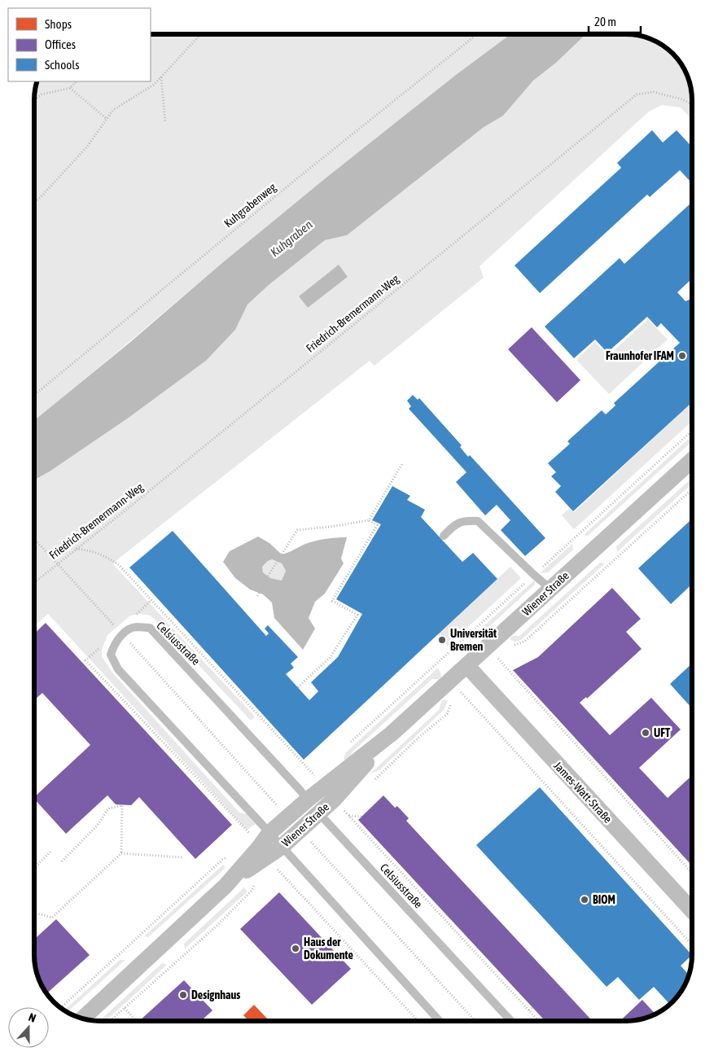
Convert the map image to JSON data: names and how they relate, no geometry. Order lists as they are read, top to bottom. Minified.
{"streets":{"street":["Wiener Straße","James-Watt-Straße"],"lane":["Celsiusstraße"],"path":["Kuhgrabenweg","Friedrich-Bremermann-Weg"]},"crossings":[["Wiener Straße","Celsiusstraße"],["Wiener Straße","James-Watt-Straße"]],"water":["Kuhgraben"],"places":["Fraunhofer IFAM","Universität Bremen","UFT","BIOM","Haus der Dokumente","Designhaus"],"legend":["Shops","Offices","Schools"],"scale_bar":"20 m","north":"top"}
